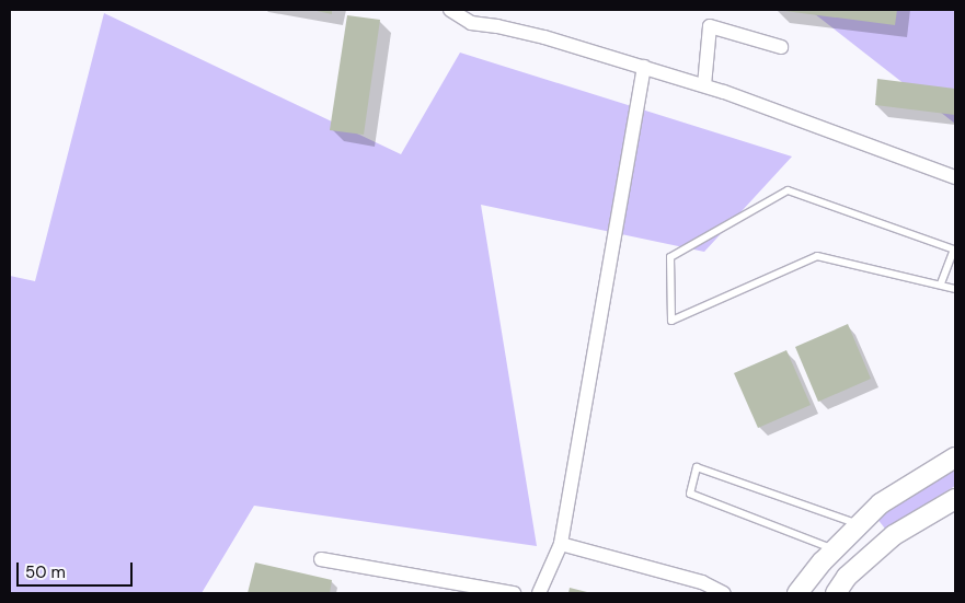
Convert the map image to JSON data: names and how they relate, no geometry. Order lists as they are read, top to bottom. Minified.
{"scale_bar":"50 m"}
